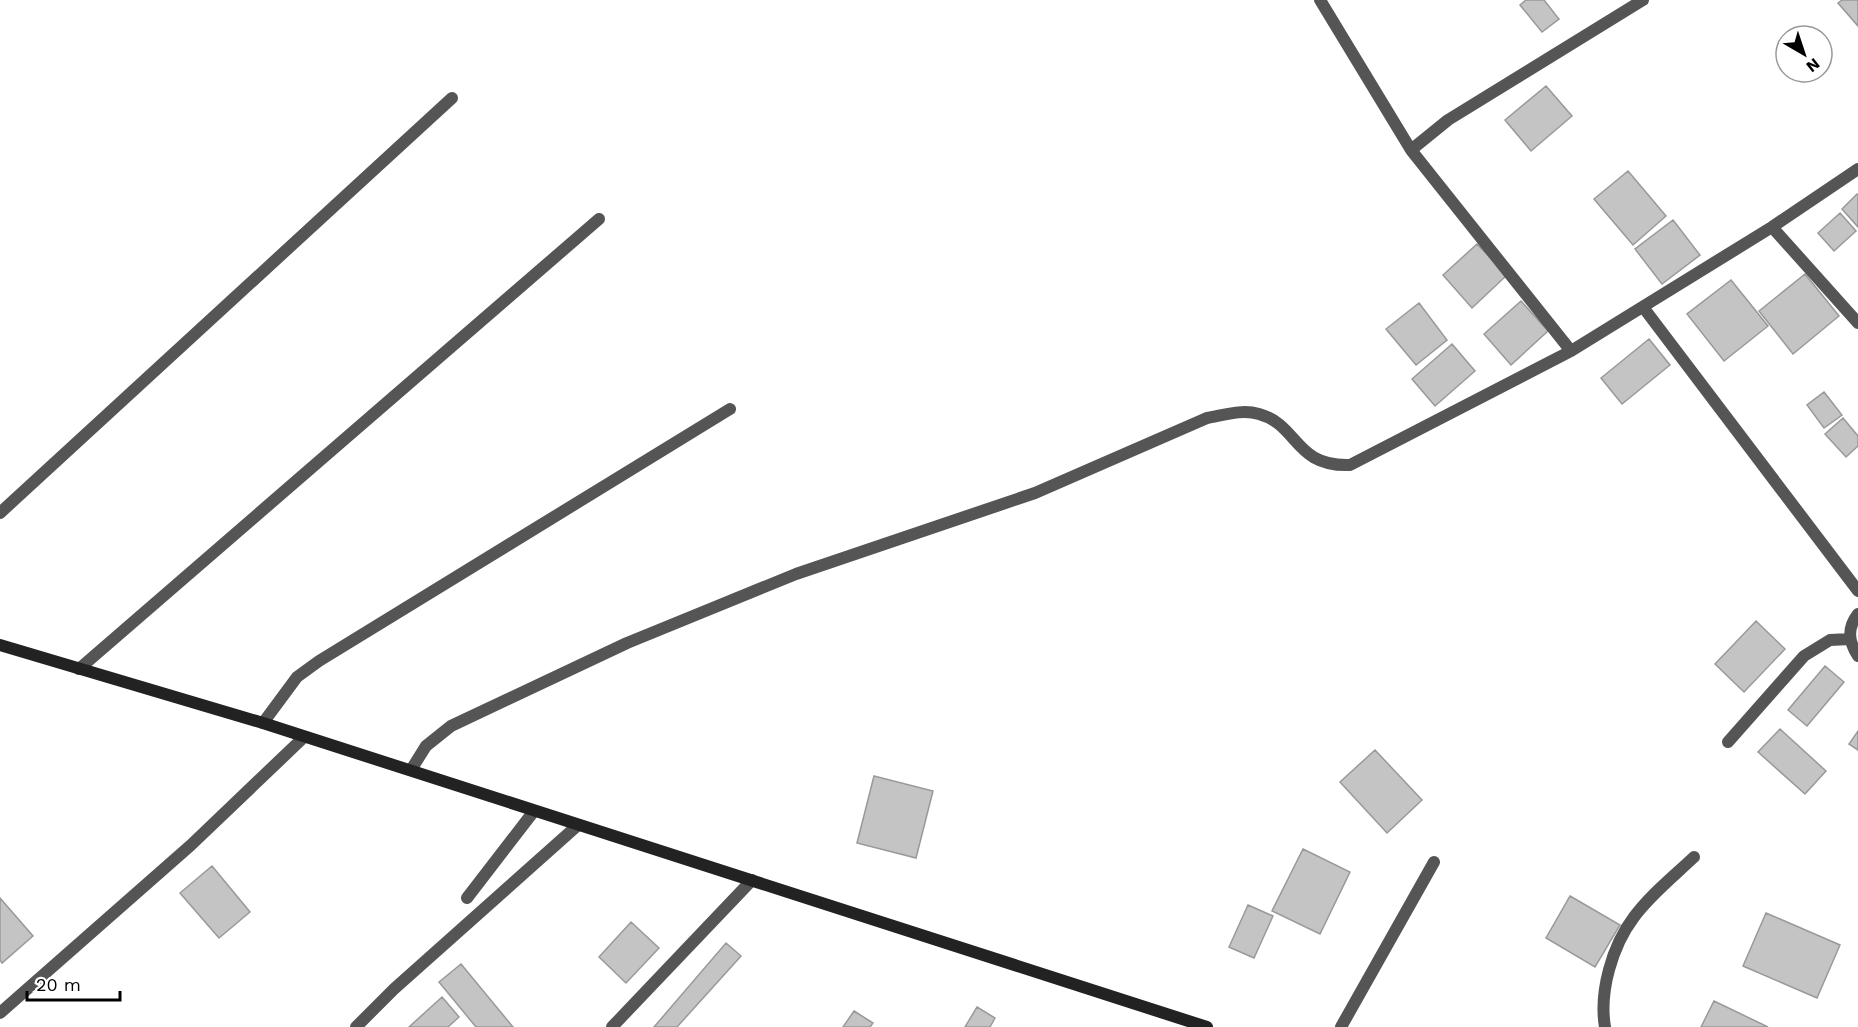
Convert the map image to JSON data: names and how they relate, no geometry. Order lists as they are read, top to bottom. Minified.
{"scale_bar":"20 m","north":"bottom right"}
